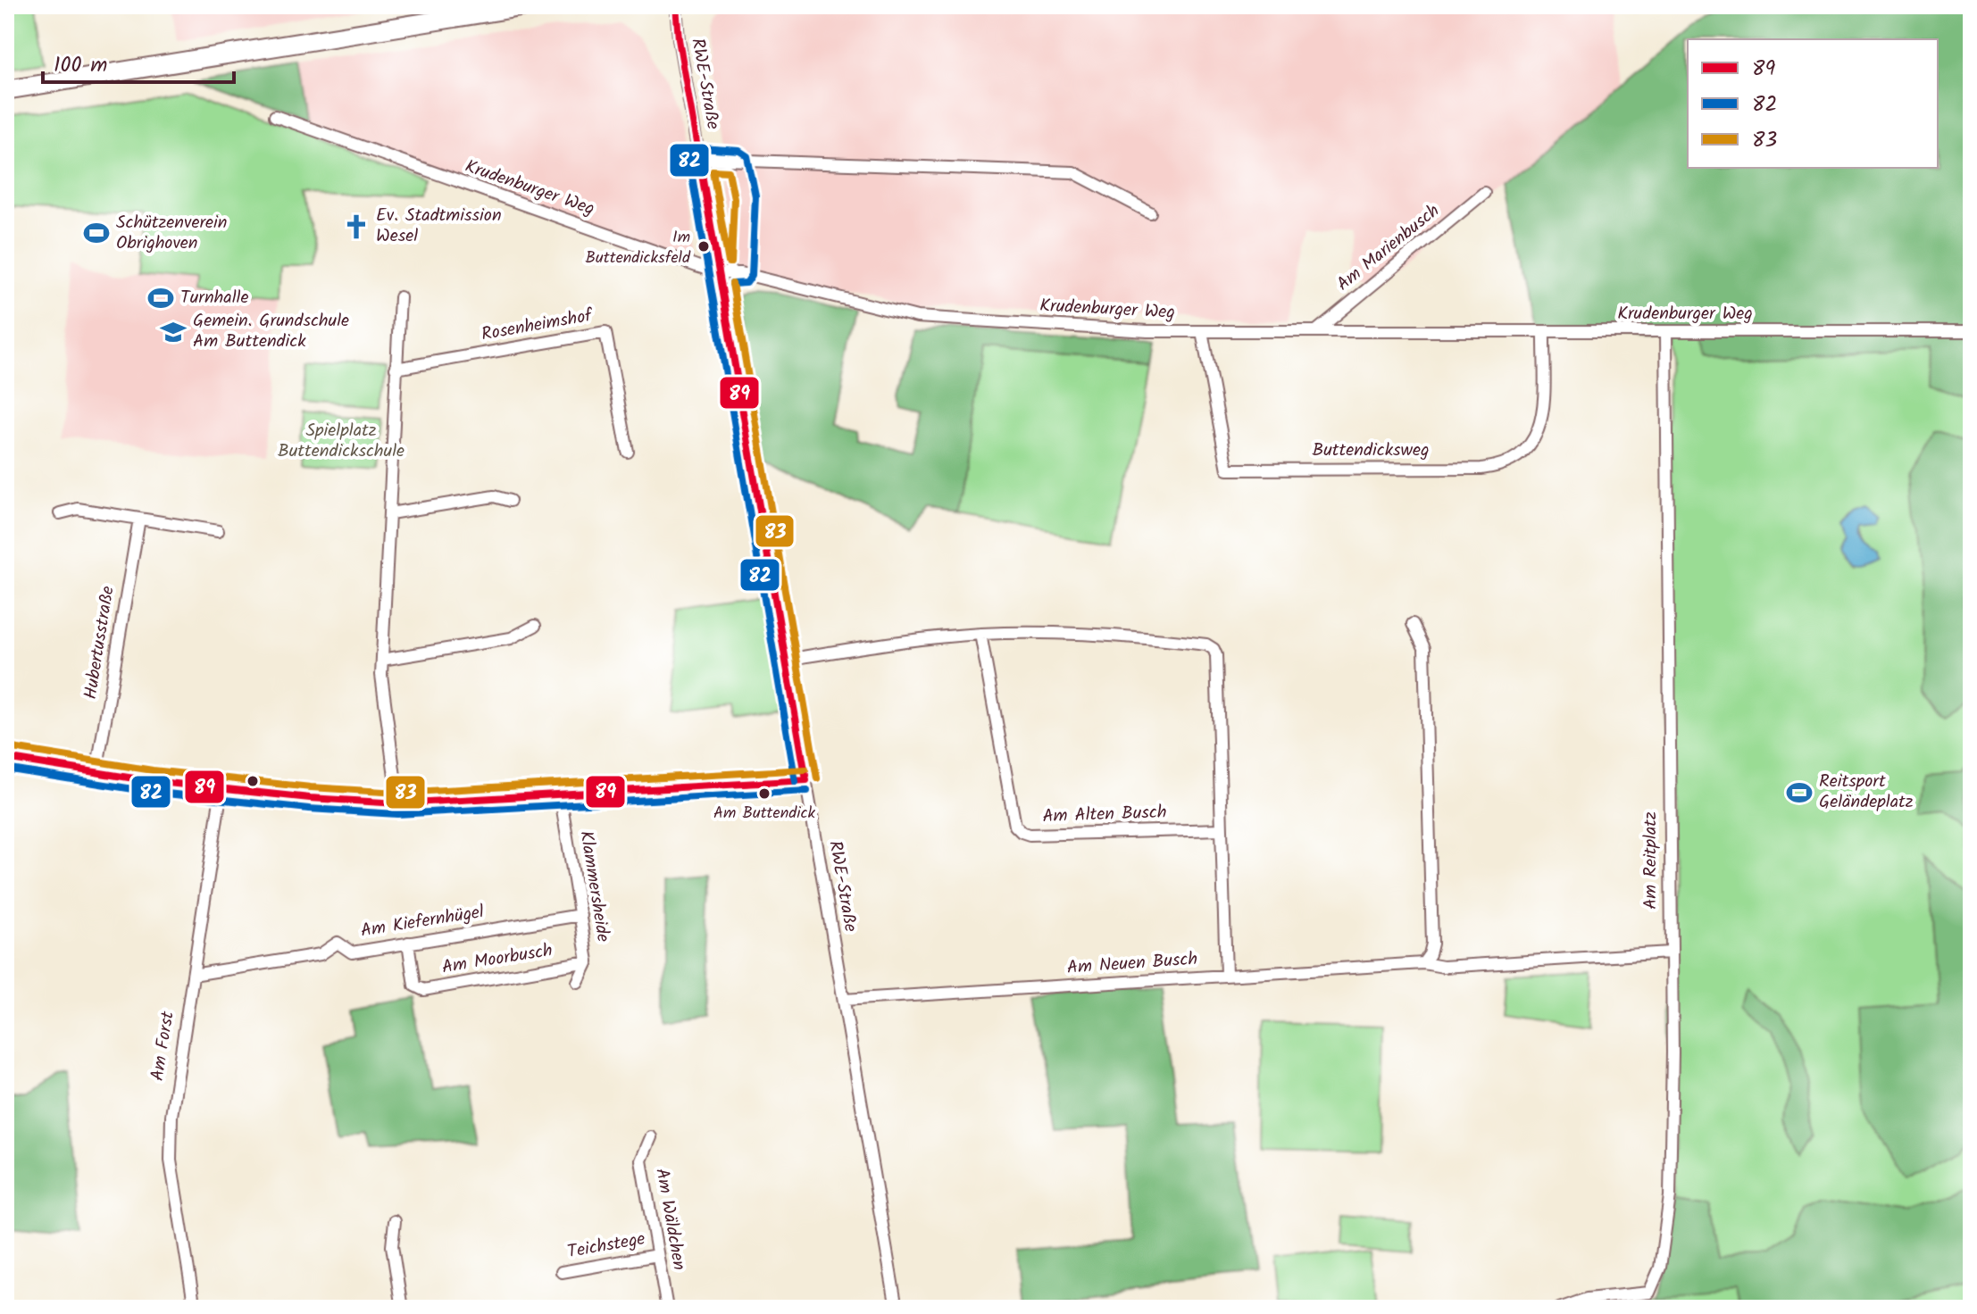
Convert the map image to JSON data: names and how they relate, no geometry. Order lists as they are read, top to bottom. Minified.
{"streets":{"street":["RWE-Straße","Krudenburger Weg","Am Marienbusch","Rosenheimshof","Buttendicksweg","Hubertusstraße","Am Alten Busch","Am Reitplatz","Klammersheide","Am Kiefernhügel","Am Moorbusch","Am Neuen Busch","Am Forst","Am Wäldchen","Teichstege"]},"crossings":[["RWE-Straße","Krudenburger Weg"],["RWE-Straße","Am Neuen Busch"],["Krudenburger Weg","Am Marienbusch"],["Krudenburger Weg","Buttendicksweg"],["Krudenburger Weg","Am Reitplatz"],["Am Reitplatz","Am Neuen Busch"],["Klammersheide","Am Kiefernhügel"],["Klammersheide","Am Moorbusch"],["Am Kiefernhügel","Am Moorbusch"],["Am Kiefernhügel","Am Forst"],["Am Wäldchen","Teichstege"]],"parks":["Spielplatz Buttendickschule"],"places":{"church":["Ev. Stadtmission Wesel"],"sports":["Schützenverein Obrighoven","Turnhalle","Reitsport Geländeplatz"],"other":["Im Buttendicksfeld","Am Buttendick"],"school or university":["Gemein. Grundschule Am Buttendick"]},"lines":["transit line 89","transit line 82","transit line 83"],"legend":["89","82","83"],"scale_bar":"100 m"}
